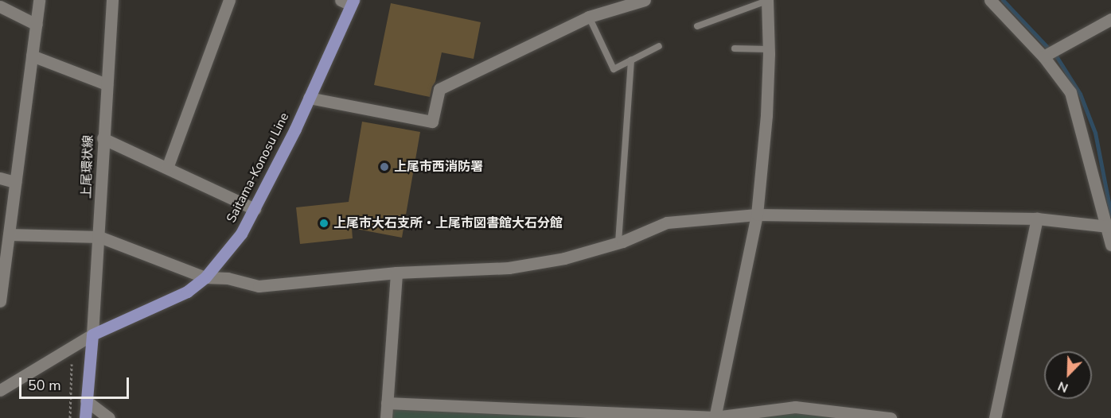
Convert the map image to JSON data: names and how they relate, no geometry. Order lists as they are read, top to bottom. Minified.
{"streets":{"main road":["Saitama-Konosu Line"],"street":["上尾環状線"]},"crossings":[["上尾環状線","Saitama-Konosu Line"]],"places":["上尾市西消防署","上尾市大石支所・上尾市図書館大石分館"],"scale_bar":"50 m","north":"bottom left"}
